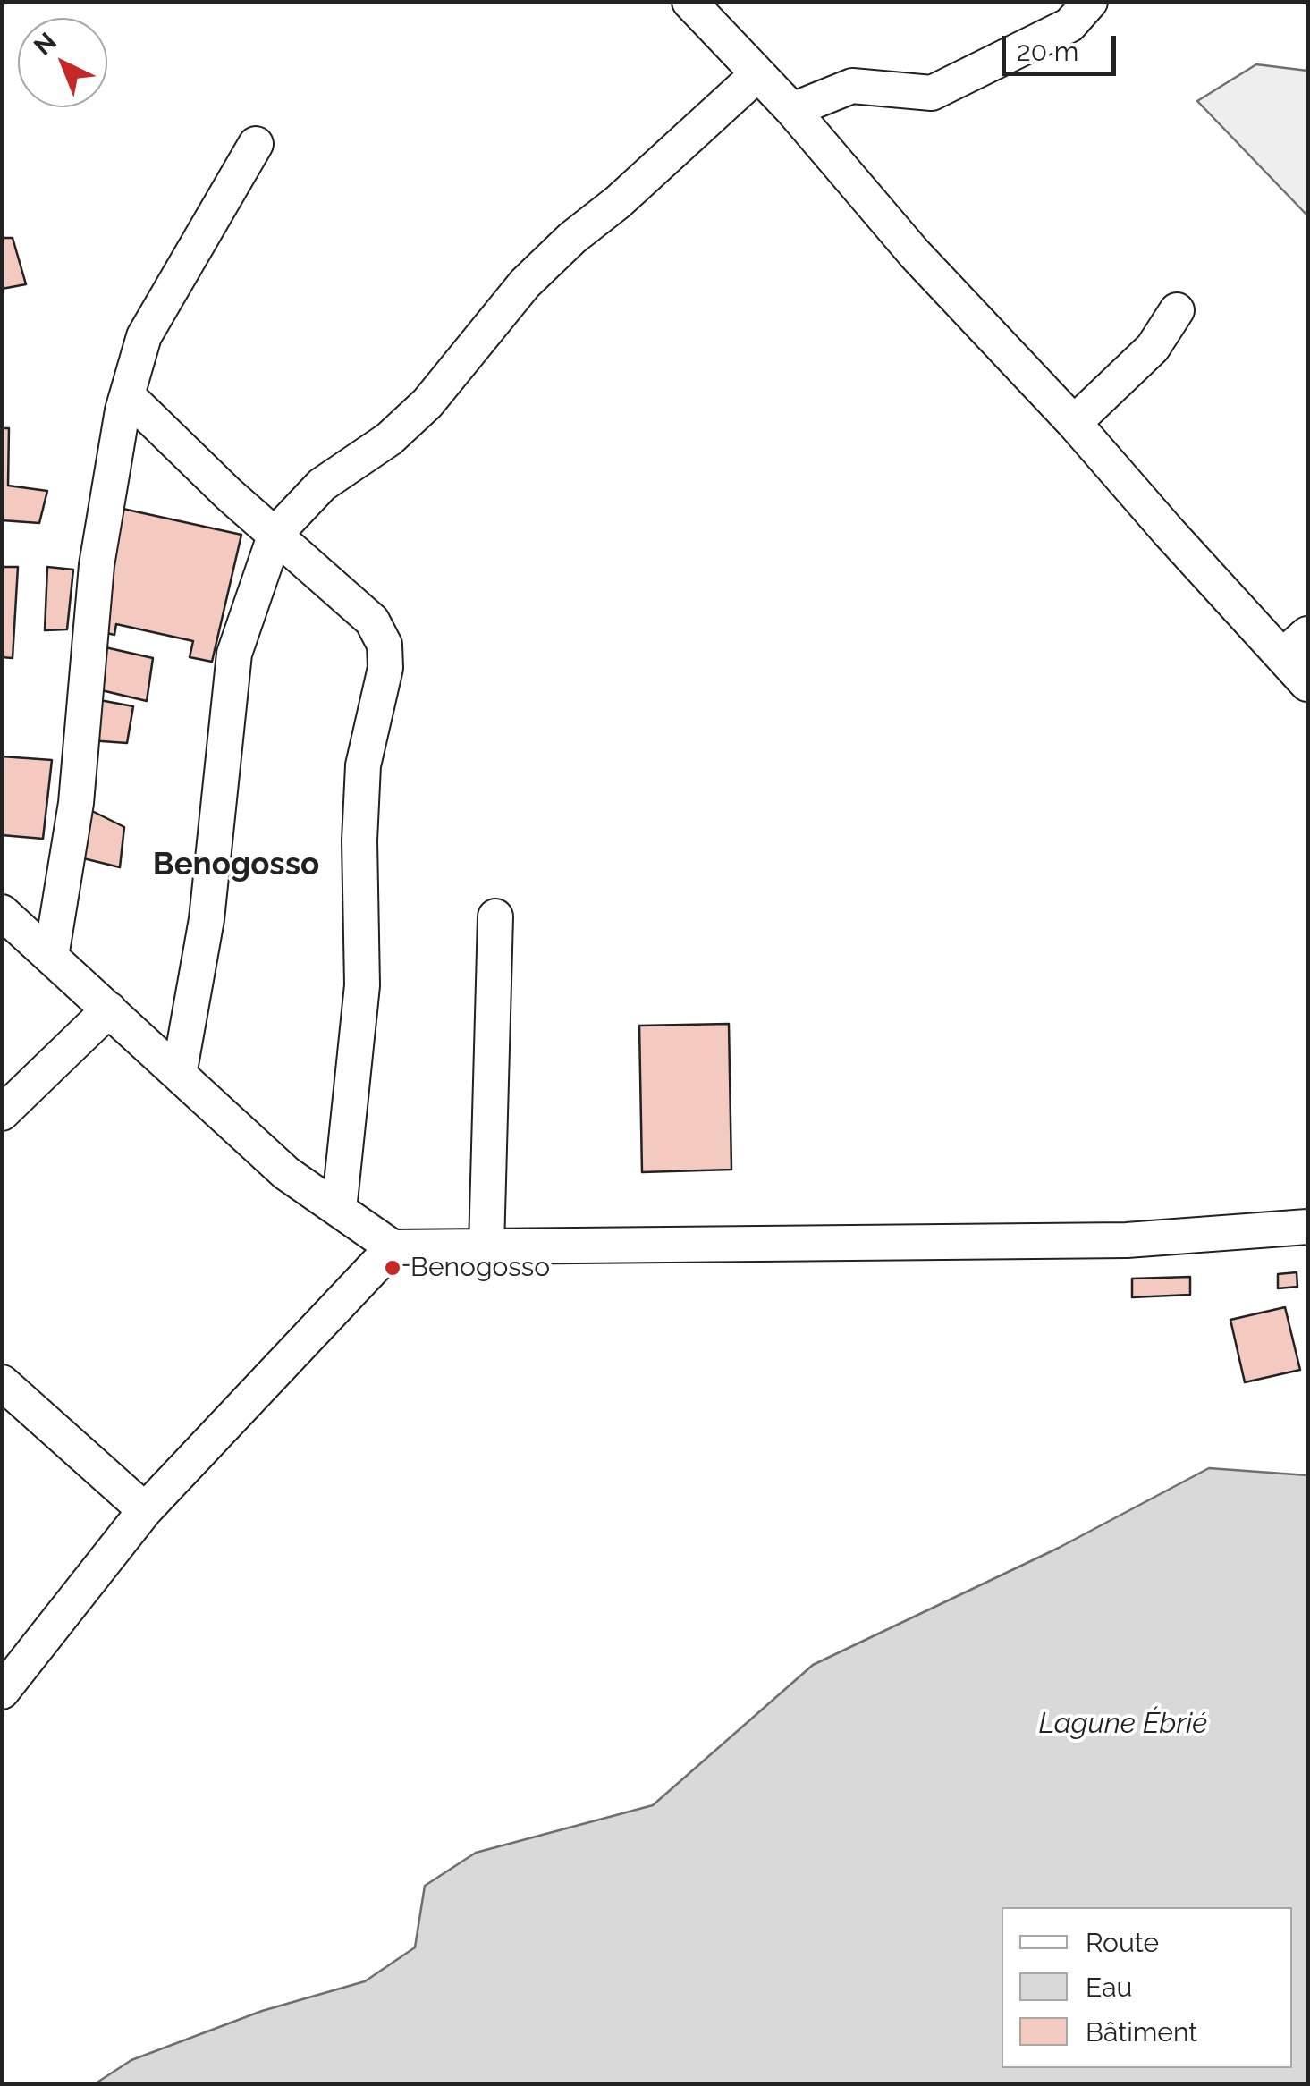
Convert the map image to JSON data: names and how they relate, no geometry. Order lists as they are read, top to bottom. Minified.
{"districts":["Benogosso"],"water":["Lagune Ébrié"],"places":["Benogosso"],"legend":["Route","Eau","Bâtiment"],"scale_bar":"20 m","north":"top left"}
